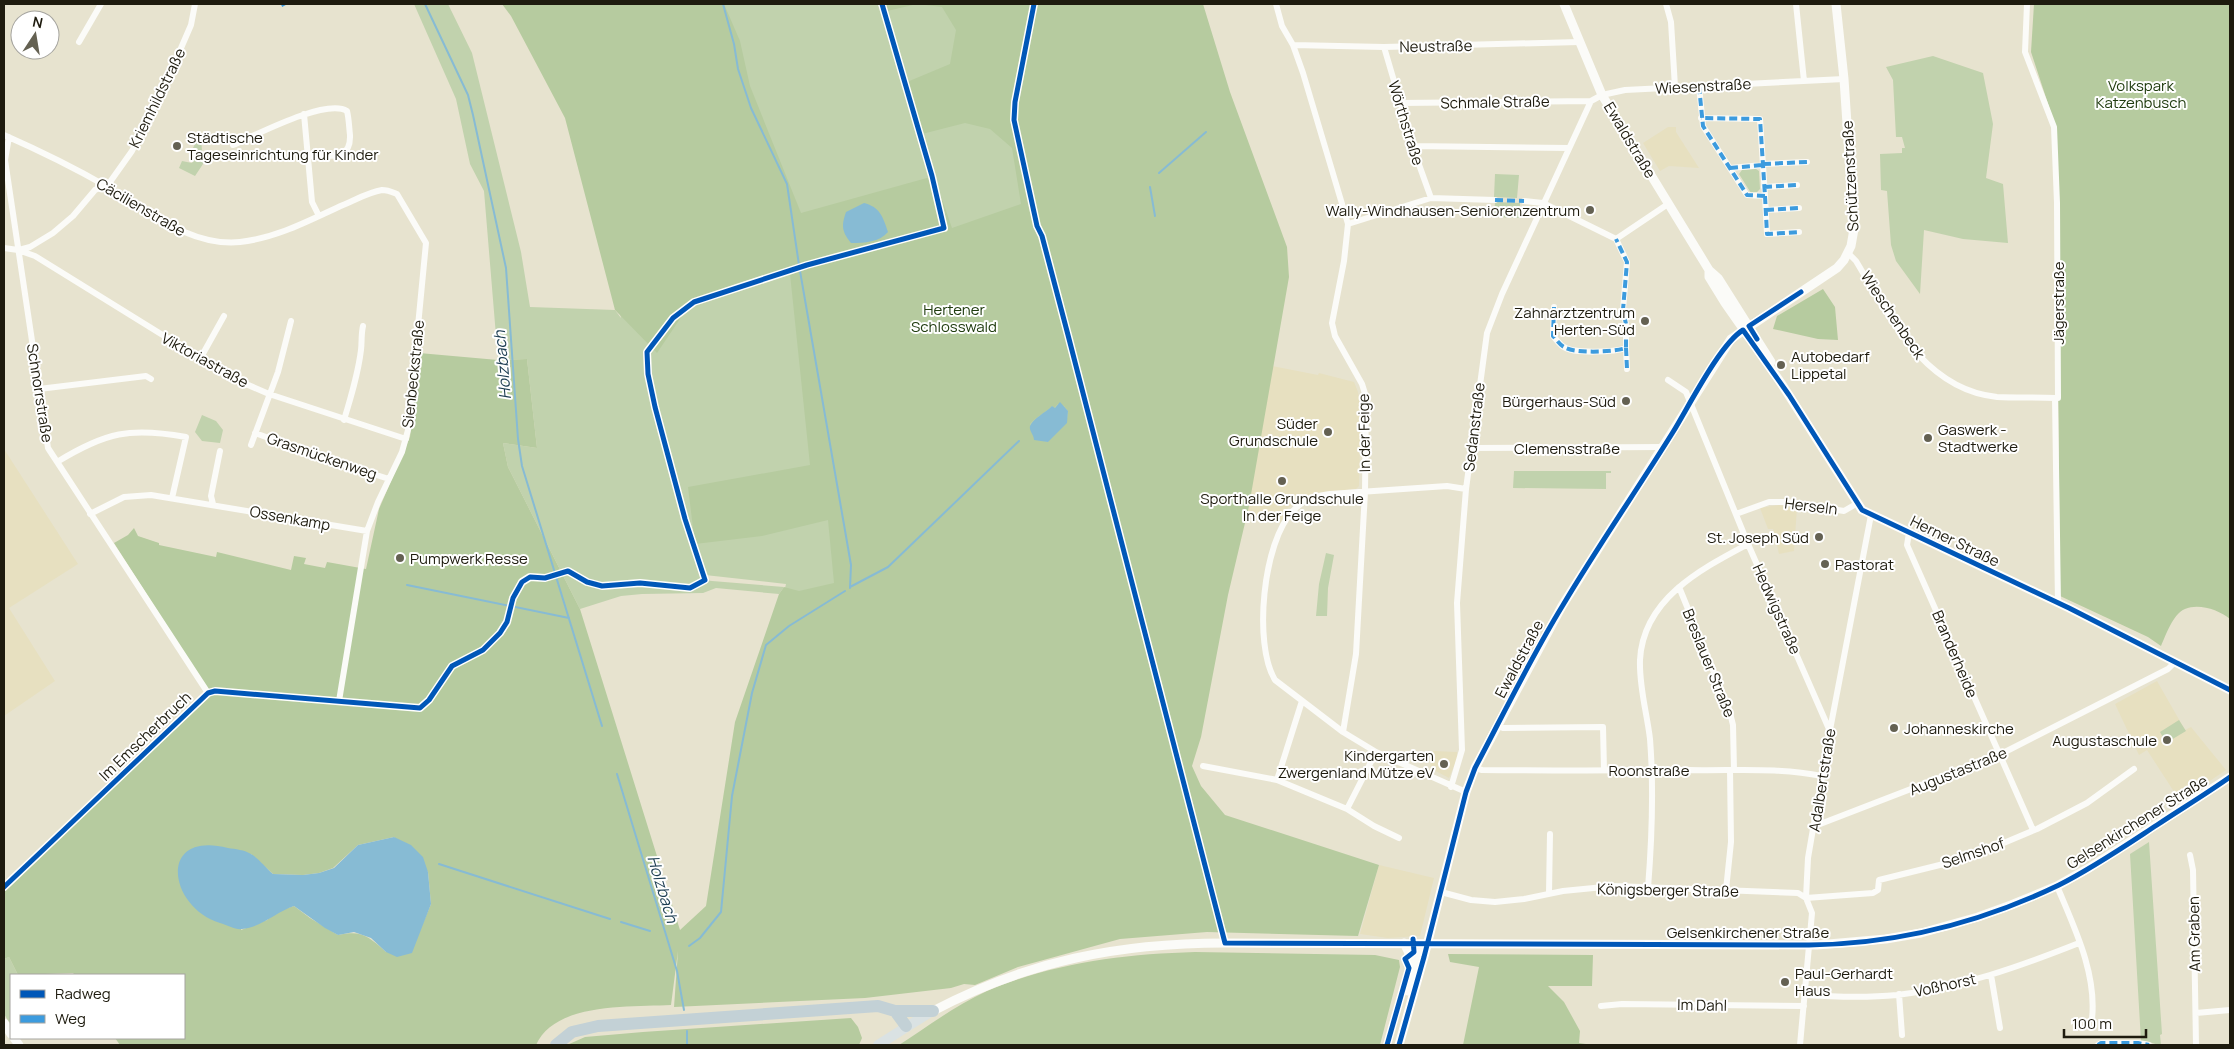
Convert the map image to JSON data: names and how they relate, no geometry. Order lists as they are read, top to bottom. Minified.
{"streets":{"main road":["Ewaldstraße","Schützenstraße","Herner Straße","Gelsenkirchener Straße"],"street":["Neustraße","Wiesenstraße","Kriemhildstraße","Schmale Straße","Wörthstraße","Cäcilienstraße","Jägerstraße","Wieschenbeck","Viktoriastraße","Sienbeckstraße","Schnorrstraße","Sedanstraße","In der Feige","Clemensstraße","Grasmückenweg","Herseln","Ossenkamp","Hedwigstraße","Branderheide","Breslauer Straße","Im Emscherbruch","Roonstraße","Augustastraße","Adalbertstraße","Selmshof","Königsberger Straße","Am Graben","Voßhorst","Im Dahl"]},"crossings":[["Neustraße","Wörthstraße"],["Neustraße","Ewaldstraße"],["Neustraße","In der Feige"],["Wiesenstraße","Ewaldstraße"],["Wiesenstraße","Schützenstraße"],["Kriemhildstraße","Cäcilienstraße"],["Kriemhildstraße","Viktoriastraße"],["Kriemhildstraße","Schnorrstraße"],["Schmale Straße","Wörthstraße"],["Schmale Straße","Sedanstraße"],["Ewaldstraße","Schützenstraße"],["Ewaldstraße","Clemensstraße"],["Ewaldstraße","Herner Straße"],["Ewaldstraße","Hedwigstraße"],["Ewaldstraße","Roonstraße"],["Ewaldstraße","Gelsenkirchener Straße"],["Ewaldstraße","Königsberger Straße"],["Schützenstraße","Wieschenbeck"],["Schützenstraße","Herner Straße"],["Cäcilienstraße","Sienbeckstraße"],["Cäcilienstraße","Schnorrstraße"],["Jägerstraße","Wieschenbeck"],["Jägerstraße","Herner Straße"],["Viktoriastraße","Sienbeckstraße"],["Viktoriastraße","Schnorrstraße"],["Viktoriastraße","Grasmückenweg"],["Sienbeckstraße","Grasmückenweg"],["Sienbeckstraße","Ossenkamp"],["Sienbeckstraße","Im Emscherbruch"],["Schnorrstraße","Ossenkamp"],["Schnorrstraße","Im Emscherbruch"],["Sedanstraße","Clemensstraße"],["Herseln","Herner Straße"],["Herseln","Hedwigstraße"],["Herner Straße","Branderheide"],["Herner Straße","Augustastraße"],["Herner Straße","Adalbertstraße"],["Hedwigstraße","Adalbertstraße"],["Branderheide","Augustastraße"],["Branderheide","Selmshof"],["Breslauer Straße","Roonstraße"],["Breslauer Straße","Königsberger Straße"],["Roonstraße","Adalbertstraße"],["Augustastraße","Adalbertstraße"],["Adalbertstraße","Gelsenkirchener Straße"],["Adalbertstraße","Selmshof"],["Adalbertstraße","Königsberger Straße"],["Adalbertstraße","Voßhorst"],["Adalbertstraße","Im Dahl"],["Selmshof","Königsberger Straße"]],"water":["Holzbach"],"parks":["Volkspark Katzenbusch","Hertener Schlosswald"],"places":["Städtische Tageseinrichtung für Kinder","Wally-Windhausen-Seniorenzentrum","Zahnarztzentrum Herten-Süd","Autobedarf Lippetal","Bürgerhaus-Süd","Süder Grundschule","Gaswerk - Stadtwerke","Sporthalle Grundschule In der Feige","St. Joseph Süd","Pumpwerk Resse","Pastorat","Johanneskirche","Augustaschule","Kindergarten Zwergenland Mütze eV","Paul-Gerhardt Haus"],"legend":["Radweg","Weg"],"scale_bar":"100 m","north":"top"}
